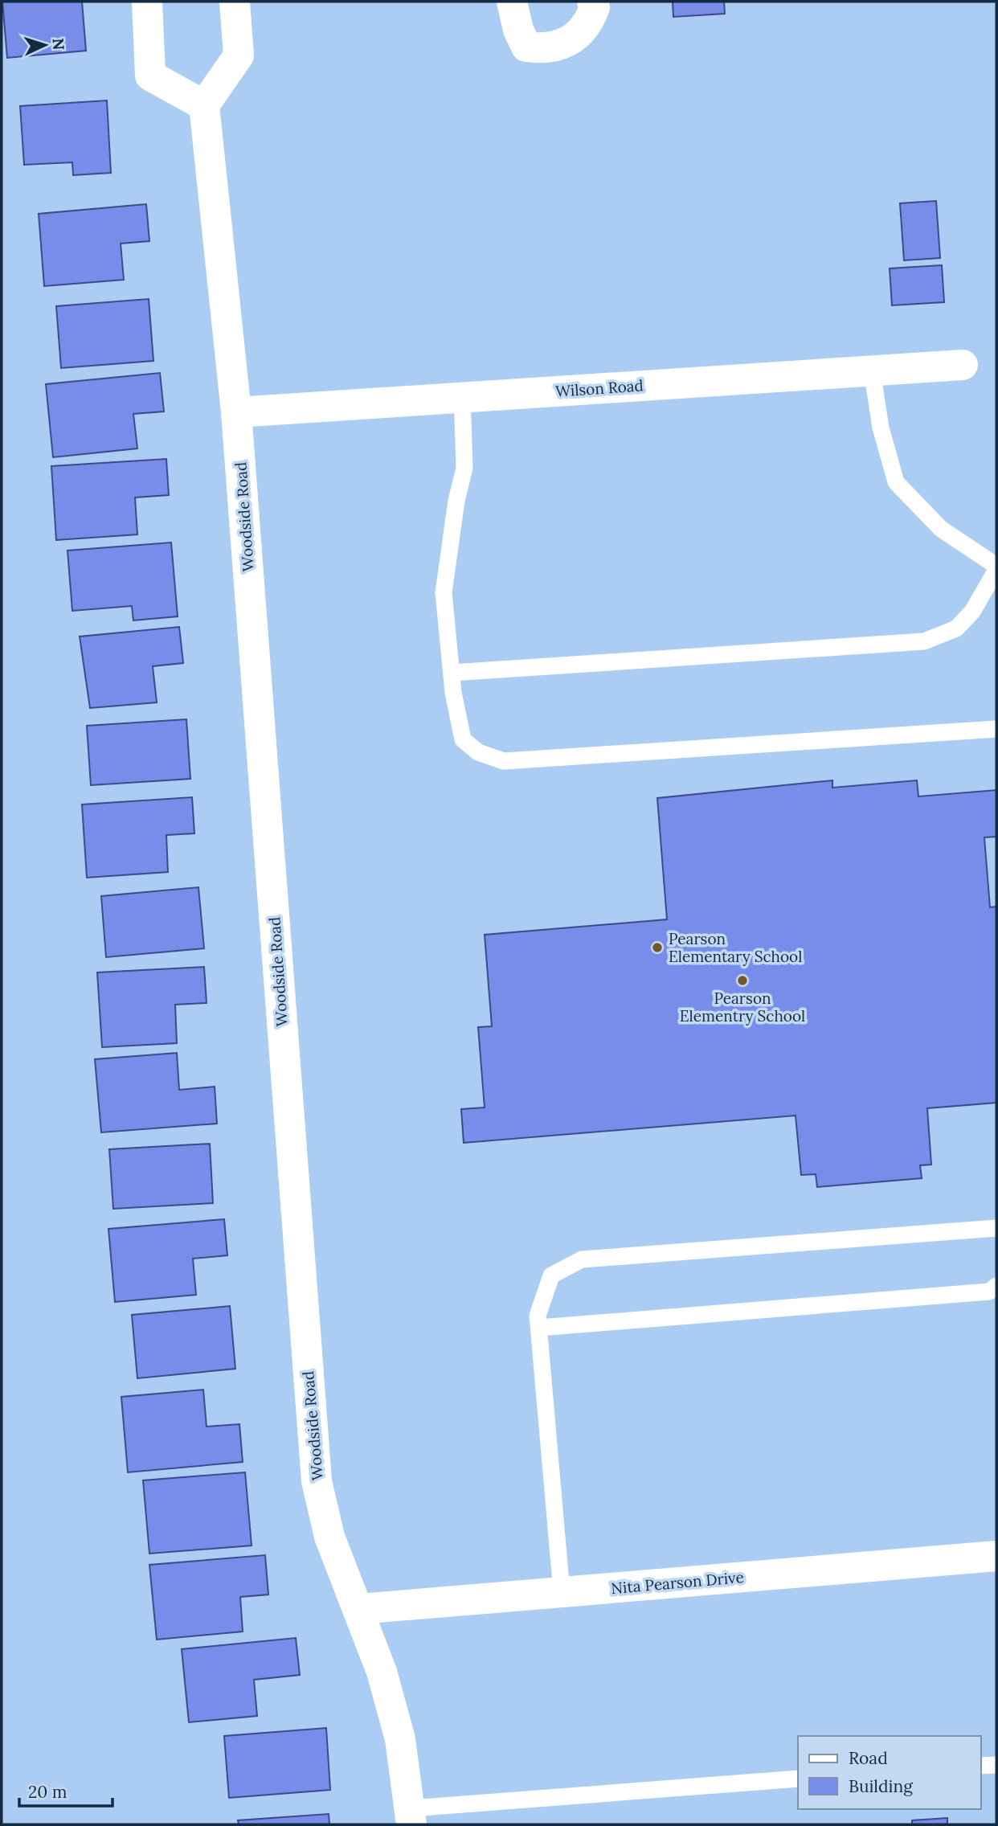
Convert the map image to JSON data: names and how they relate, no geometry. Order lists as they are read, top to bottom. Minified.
{"streets":{"street":["Wilson Road","Woodside Road","Nita Pearson Drive"]},"crossings":[["Wilson Road","Woodside Road"],["Woodside Road","Nita Pearson Drive"]],"places":["Pearson Elementary School","Pearson Elementry School"],"legend":["Road","Building"],"scale_bar":"20 m","north":"right"}
